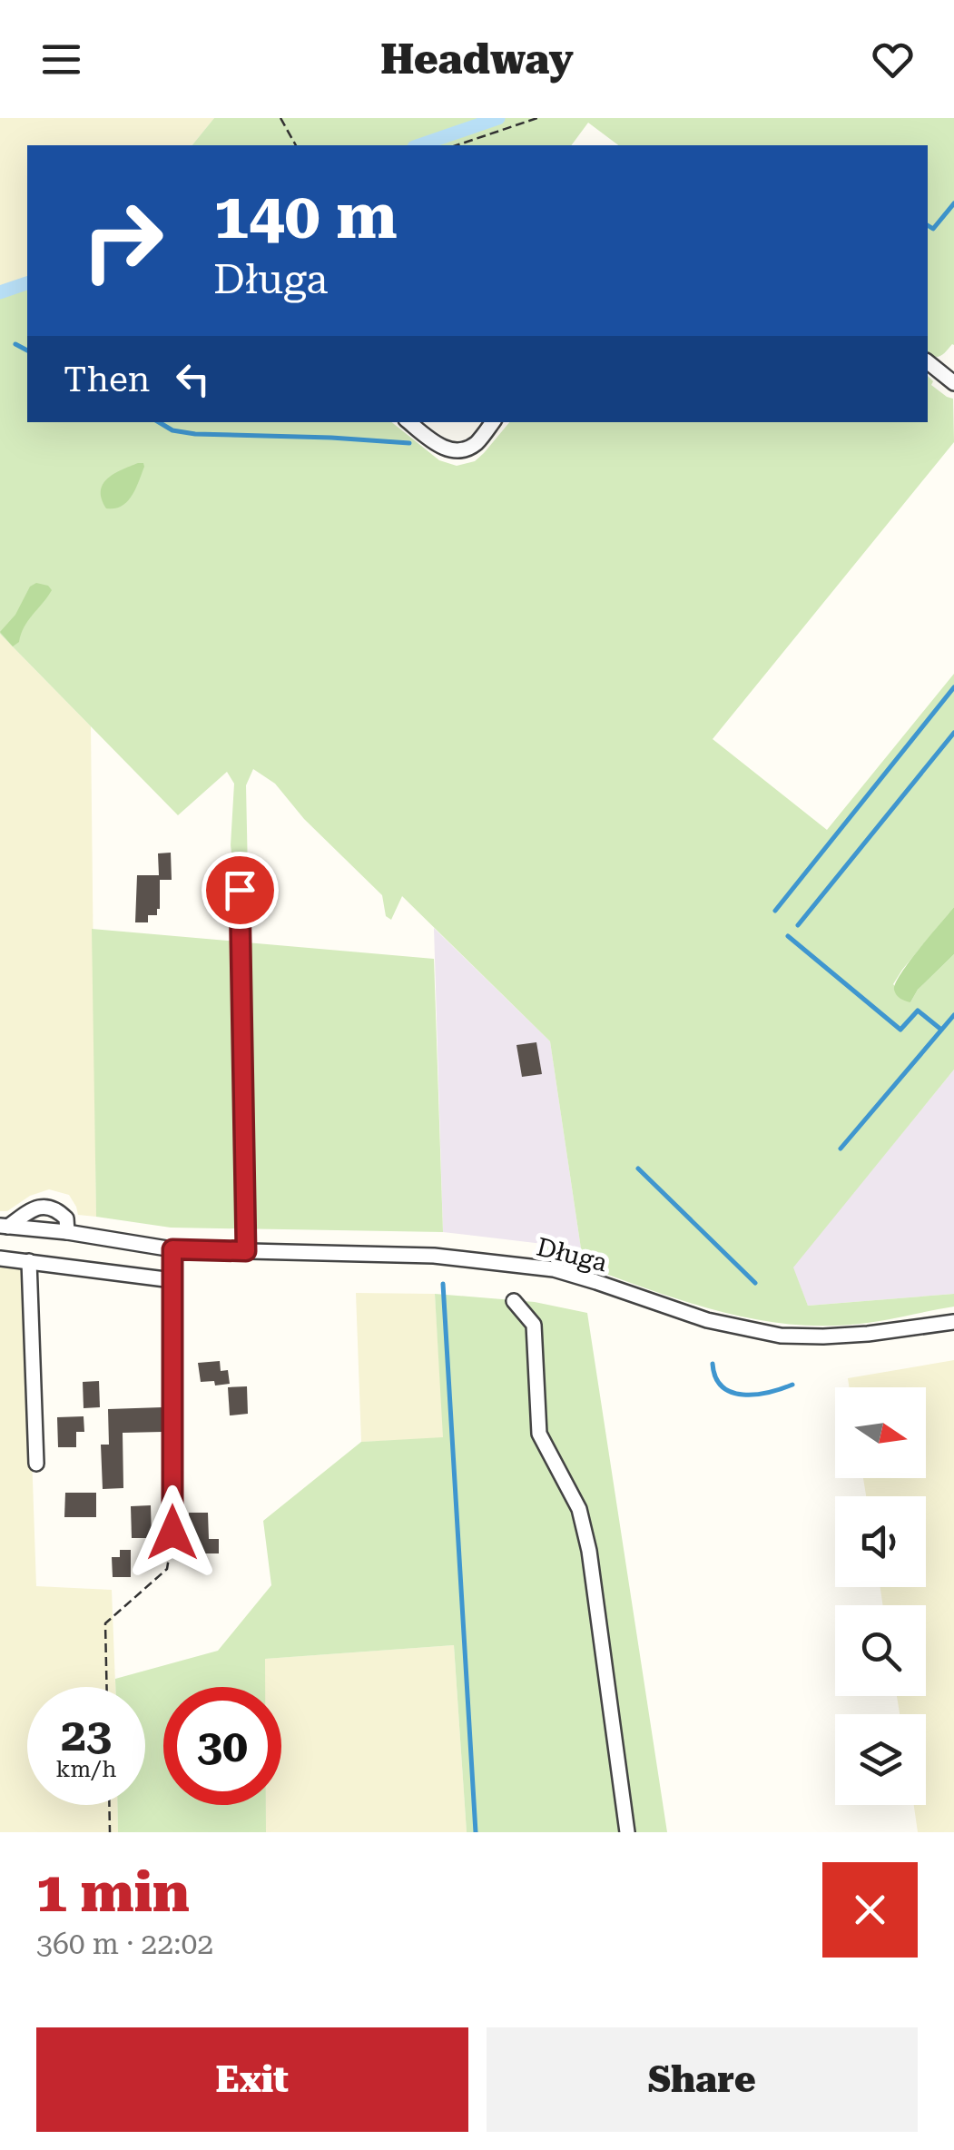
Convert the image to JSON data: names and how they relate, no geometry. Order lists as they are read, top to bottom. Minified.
{"streets":{"street":["Długa"]},"north":"right","page":{"header":"Headway","turn":["140 m","Długa"],"then":"Then","speed":"23 km/h","limit":"30","heading":["1 min","360 m · 22:02"],"buttons":["Exit","Share"]}}
